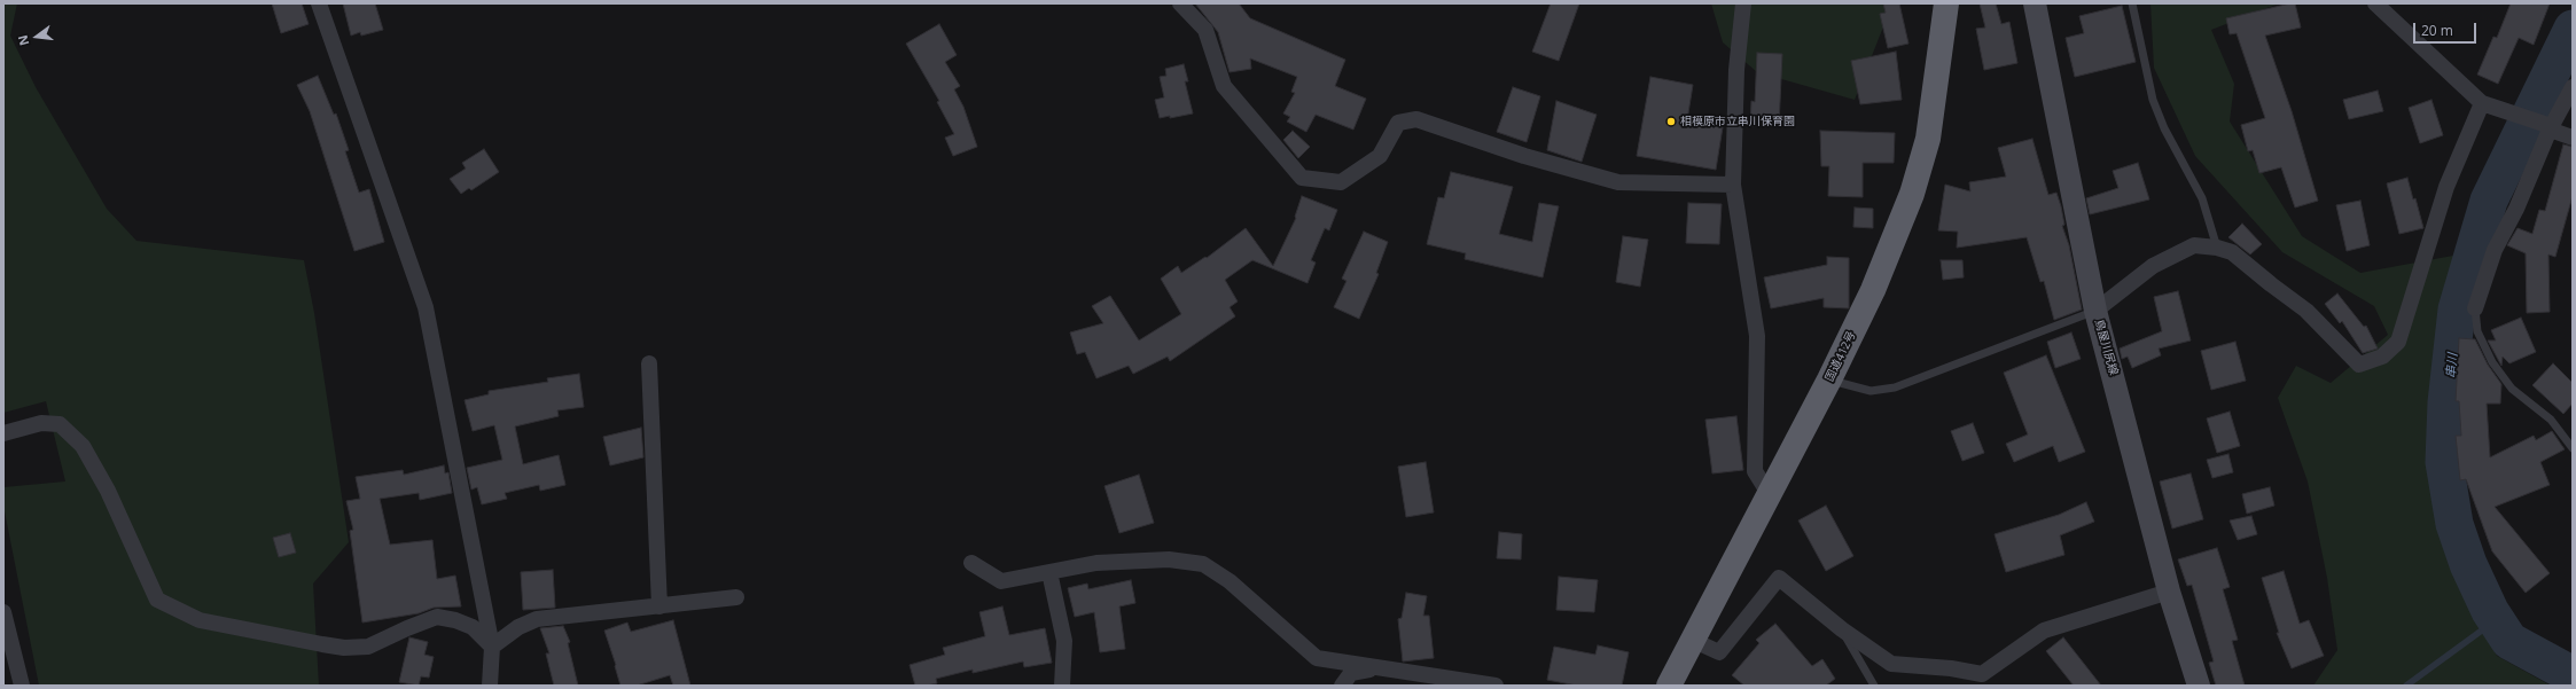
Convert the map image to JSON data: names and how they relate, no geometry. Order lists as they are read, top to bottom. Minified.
{"streets":{"highway":["国道412号"],"main road":["鳥屋川尻線"]},"water":["串川"],"places":["相模原市立串川保育園"],"scale_bar":"20 m","north":"left"}
